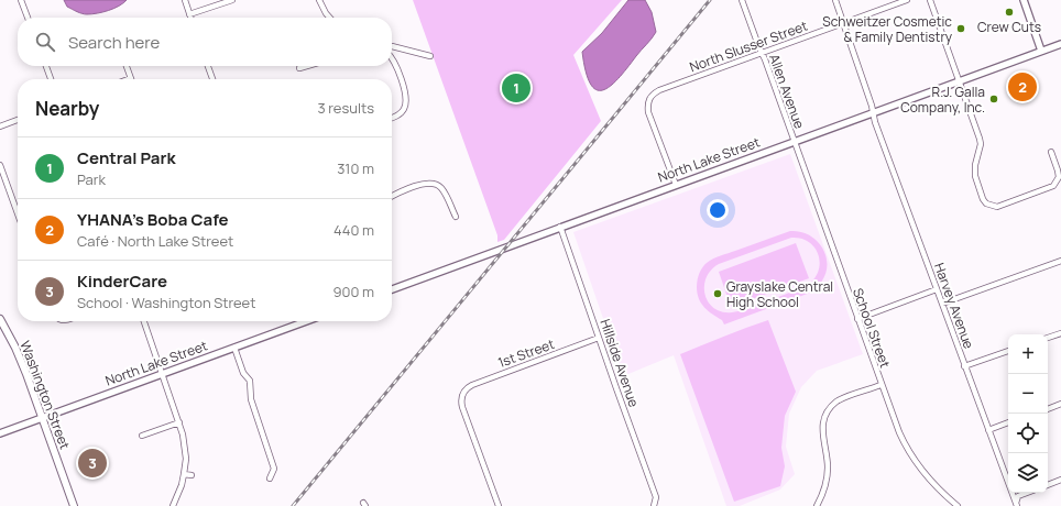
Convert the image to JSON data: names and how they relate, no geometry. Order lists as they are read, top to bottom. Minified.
{"streets":{"main road":["Washington Street"],"street":["North Slusser Street","Allen Avenue","North Lake Street","Harvey Avenue","School Street","1st Street","Hillside Avenue"]},"crossings":[["North Slusser Street","Allen Avenue"],["North Slusser Street","North Lake Street"],["North Slusser Street","Harvey Avenue"],["Allen Avenue","North Lake Street"],["Allen Avenue","School Street"],["North Lake Street","Harvey Avenue"],["North Lake Street","School Street"],["North Lake Street","Hillside Avenue"],["North Lake Street","Washington Street"],["1st Street","Hillside Avenue"]],"places":["Crew Cuts","Schweitzer Cosmetic & Family Dentistry","R.J. Galla Company, Inc.","Grayslake Central High School"],"page":{"search":"Search here","pins":["2","1","3"],"heading":["Nearby","3 results"],"list":[{"mark":"1","name":"Central Park","note":"Park","value":"310 m"},{"mark":"2","name":"YHANA’s Boba Cafe","note":"Café · North Lake Street","value":"440 m"},{"mark":"3","name":"KinderCare","note":"School · Washington Street","value":"900 m"}],"map_buttons":["+","−"]}}
